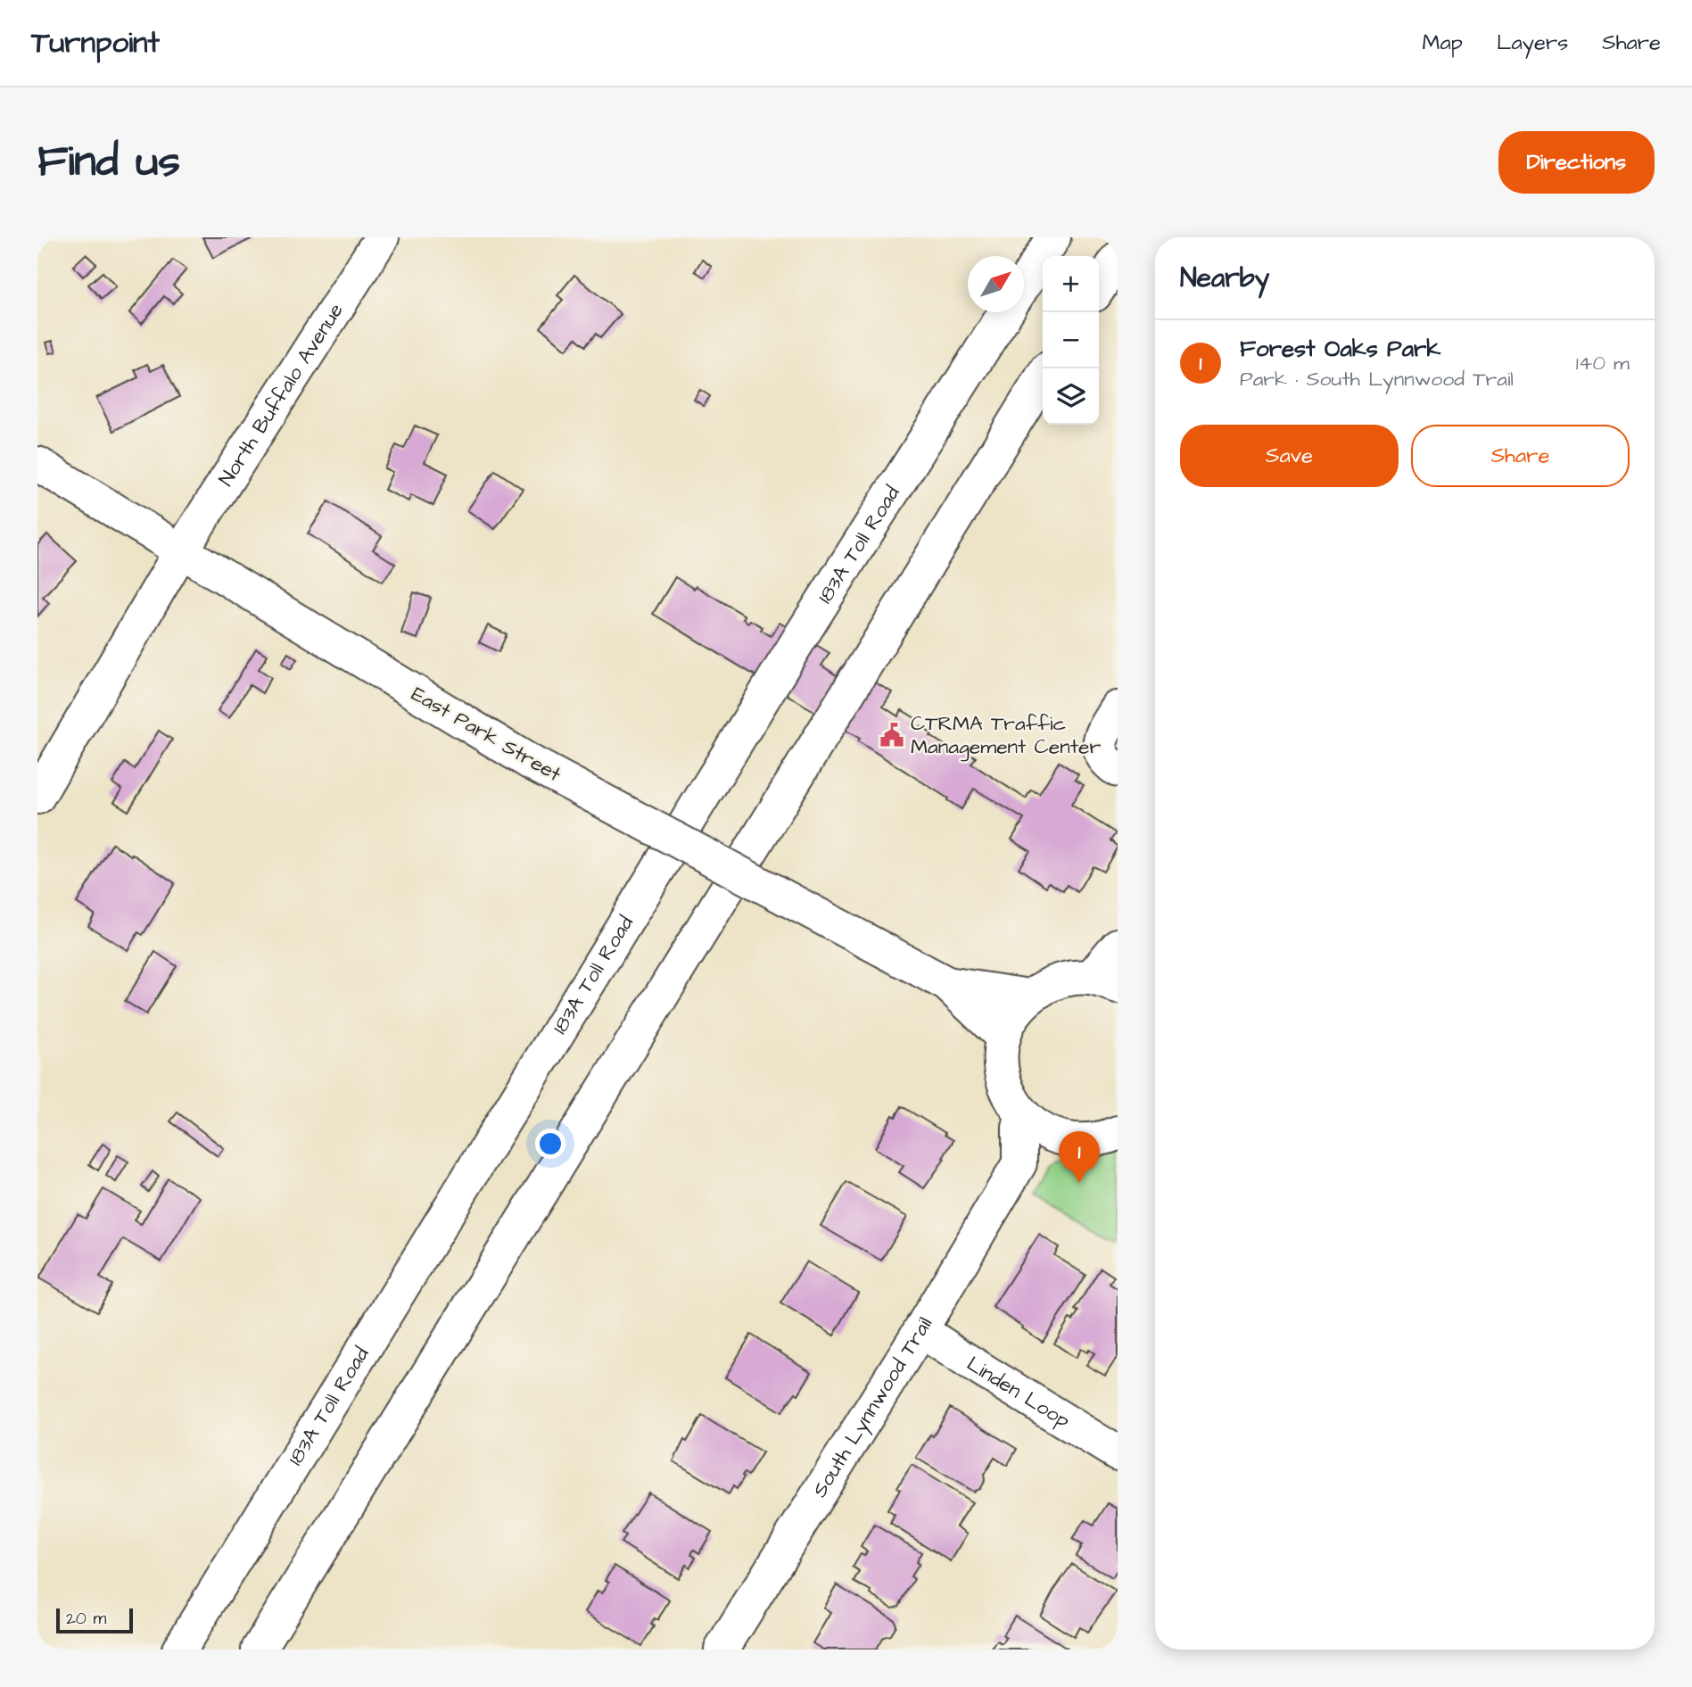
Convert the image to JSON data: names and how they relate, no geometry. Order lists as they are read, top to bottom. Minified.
{"streets":{"main road":["North Buffalo Avenue","183A Toll Road","East Park Street","Linden Loop","South Lynnwood Trail"]},"crossings":[["North Buffalo Avenue","East Park Street"],["Linden Loop","South Lynnwood Trail"]],"places":{"public building":["CTRMA Traffic Management Center"]},"scale_bar":"20 m","north":"top right","page":{"header":"Turnpoint","nav":["Map","Layers","Share"],"buttons":["Directions",["Save","Share"]],"title":"Find us","heading":"Nearby","map_buttons":["+","−"],"list":[{"mark":"1","name":"Forest Oaks Park","note":"Park · South Lynnwood Trail","value":"140 m"}],"pins":"1","scale":"20 m"}}
